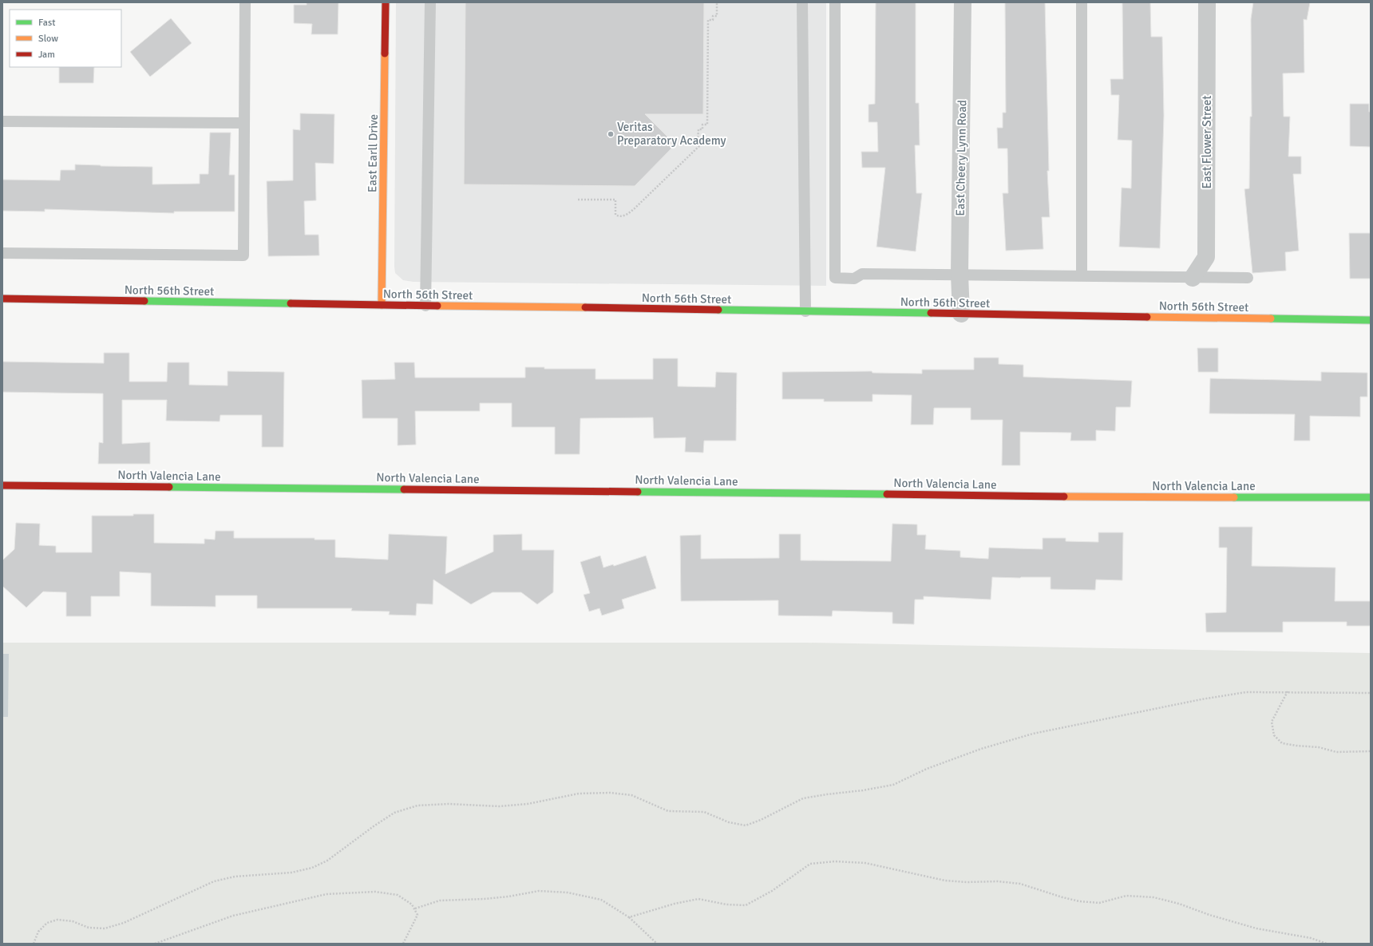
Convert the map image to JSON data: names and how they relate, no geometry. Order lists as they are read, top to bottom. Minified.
{"streets":{"street":["East Flower Street","East Earll Drive","East Cheery Lynn Road","North 56th Street","North Valencia Lane"]},"crossings":[["East Earll Drive","North 56th Street"],["East Cheery Lynn Road","North 56th Street"]],"places":["Veritas Preparatory Academy"],"legend":["Fast","Slow","Jam"]}
